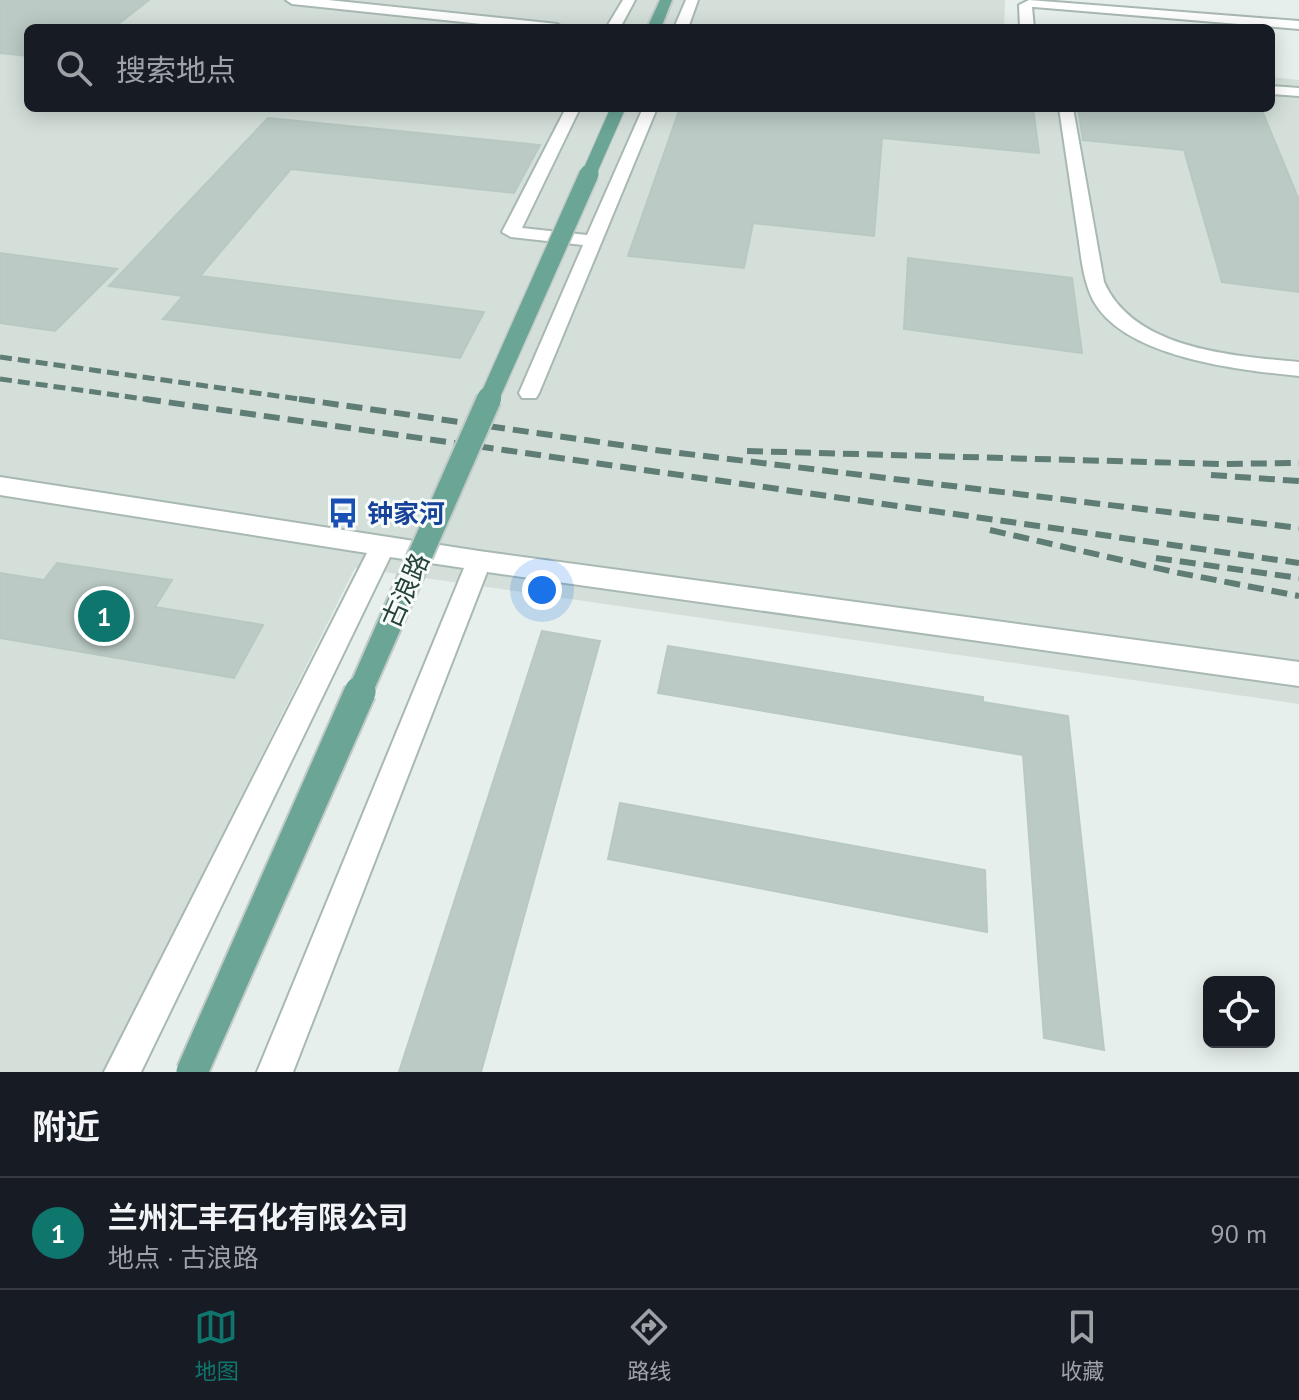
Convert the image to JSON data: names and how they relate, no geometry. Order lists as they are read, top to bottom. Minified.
{"streets":{"main road":["古浪路"]},"places":{"bus stop":["钟家河"]},"page":{"search":"搜索地点","pins":"1","heading":"附近","list":[{"mark":"1","name":"兰州汇丰石化有限公司","note":"地点 · 古浪路","value":"90 m"}],"nav":["地图","路线","收藏"]}}
